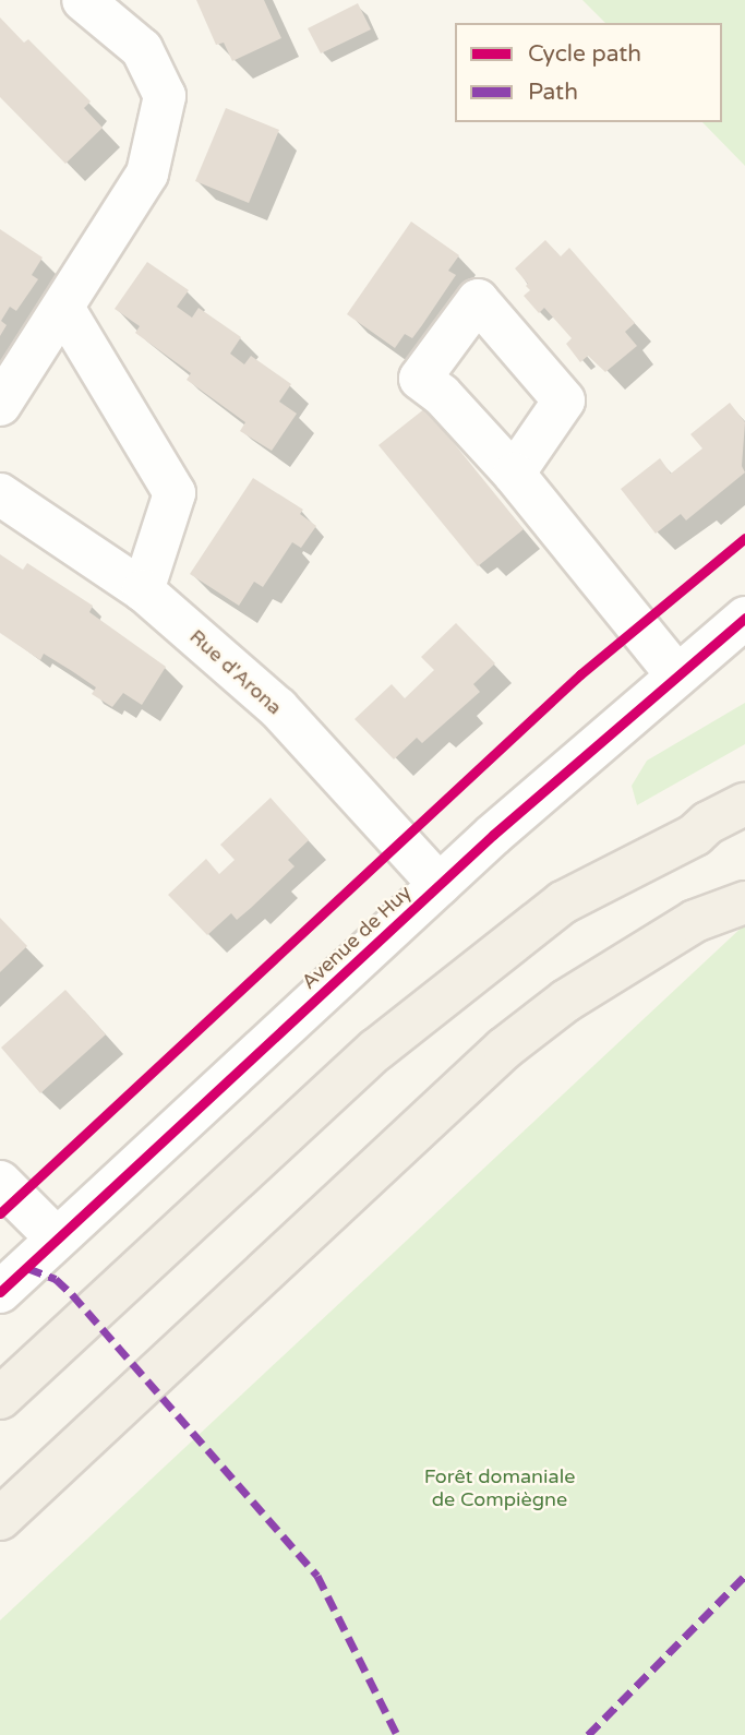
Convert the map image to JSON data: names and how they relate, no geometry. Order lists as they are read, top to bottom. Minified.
{"streets":{"street":["Rue d'Arona","Avenue de Huy"]},"crossings":[["Rue d'Arona","Avenue de Huy"]],"parks":["Forêt domaniale de Compiègne"],"legend":["Cycle path","Path"]}
